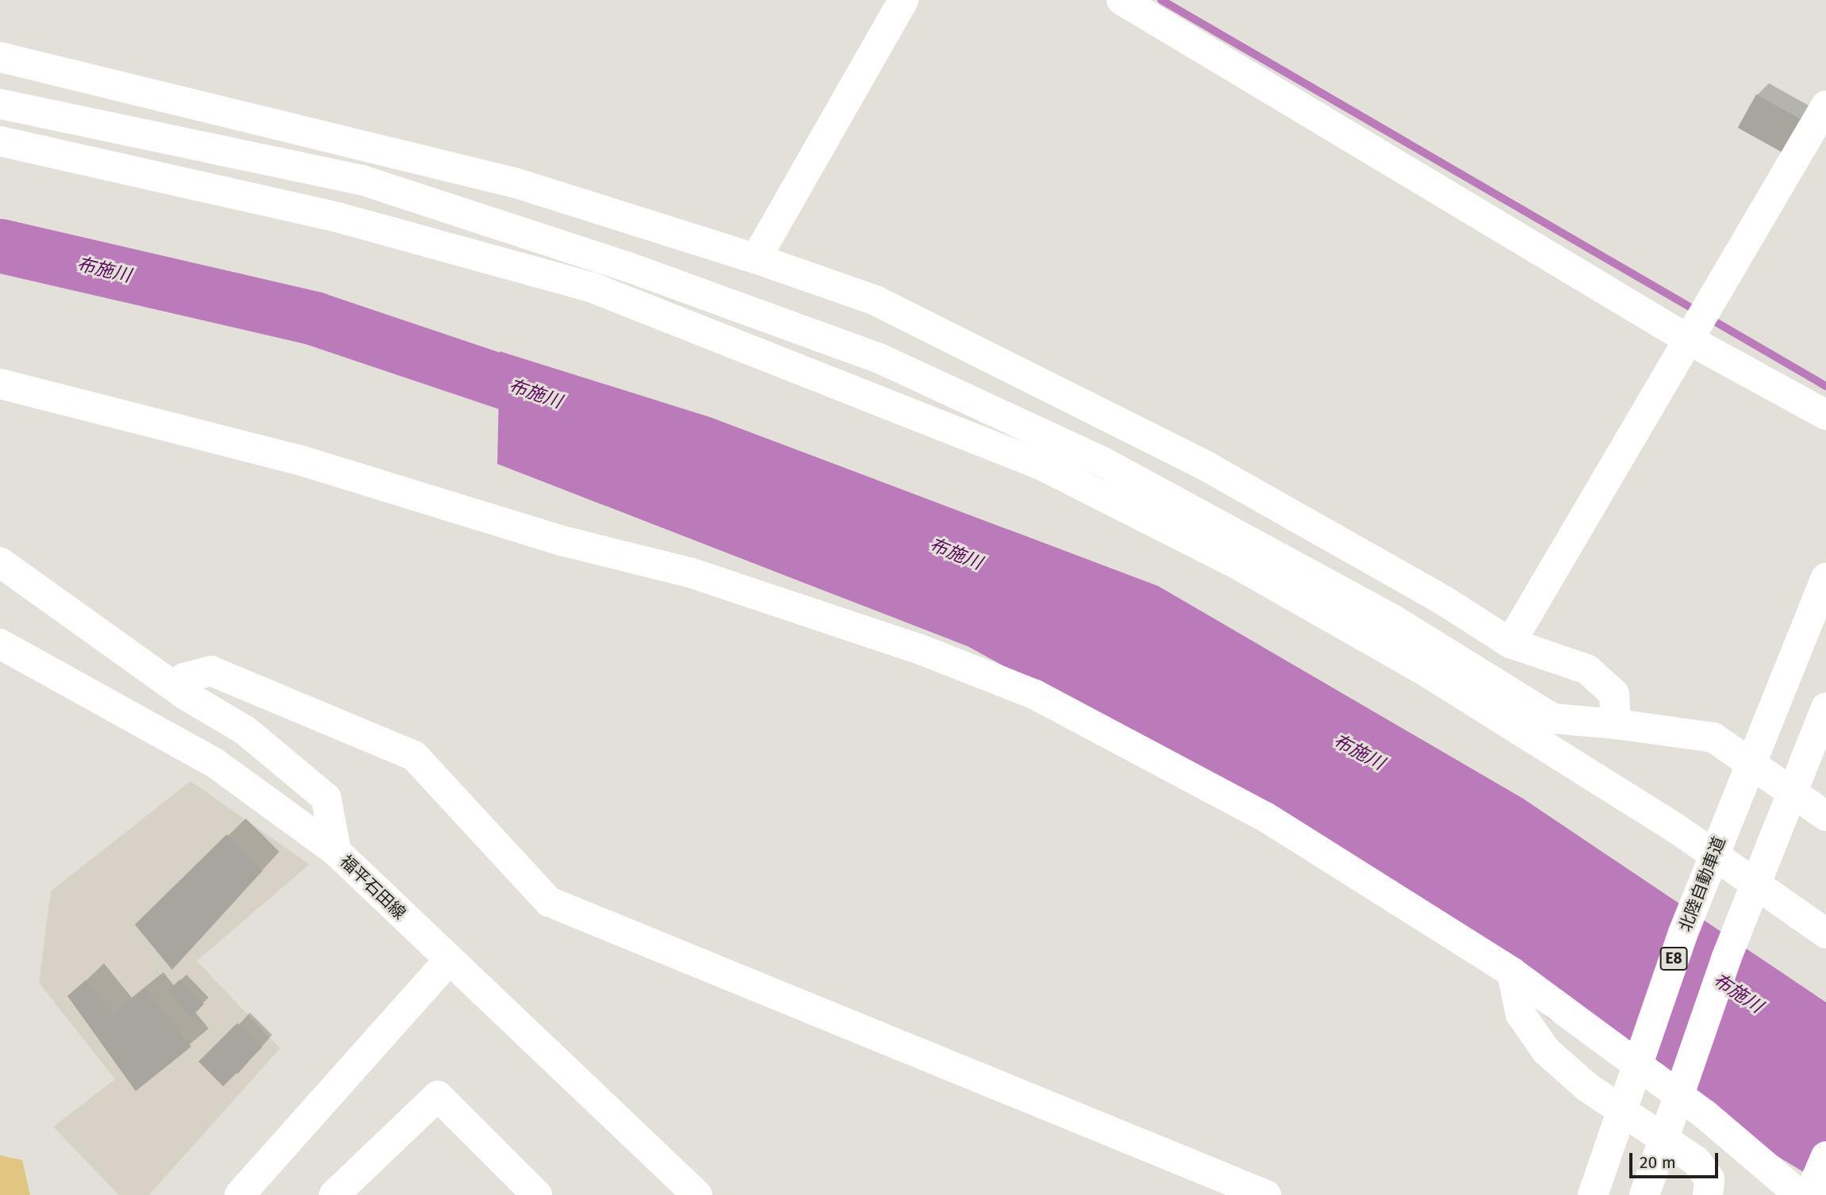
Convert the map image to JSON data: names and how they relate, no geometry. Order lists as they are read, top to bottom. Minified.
{"streets":{"main road":["北陸自動車道","福平石田線","E8"]},"water":["布施川"],"scale_bar":"20 m"}
